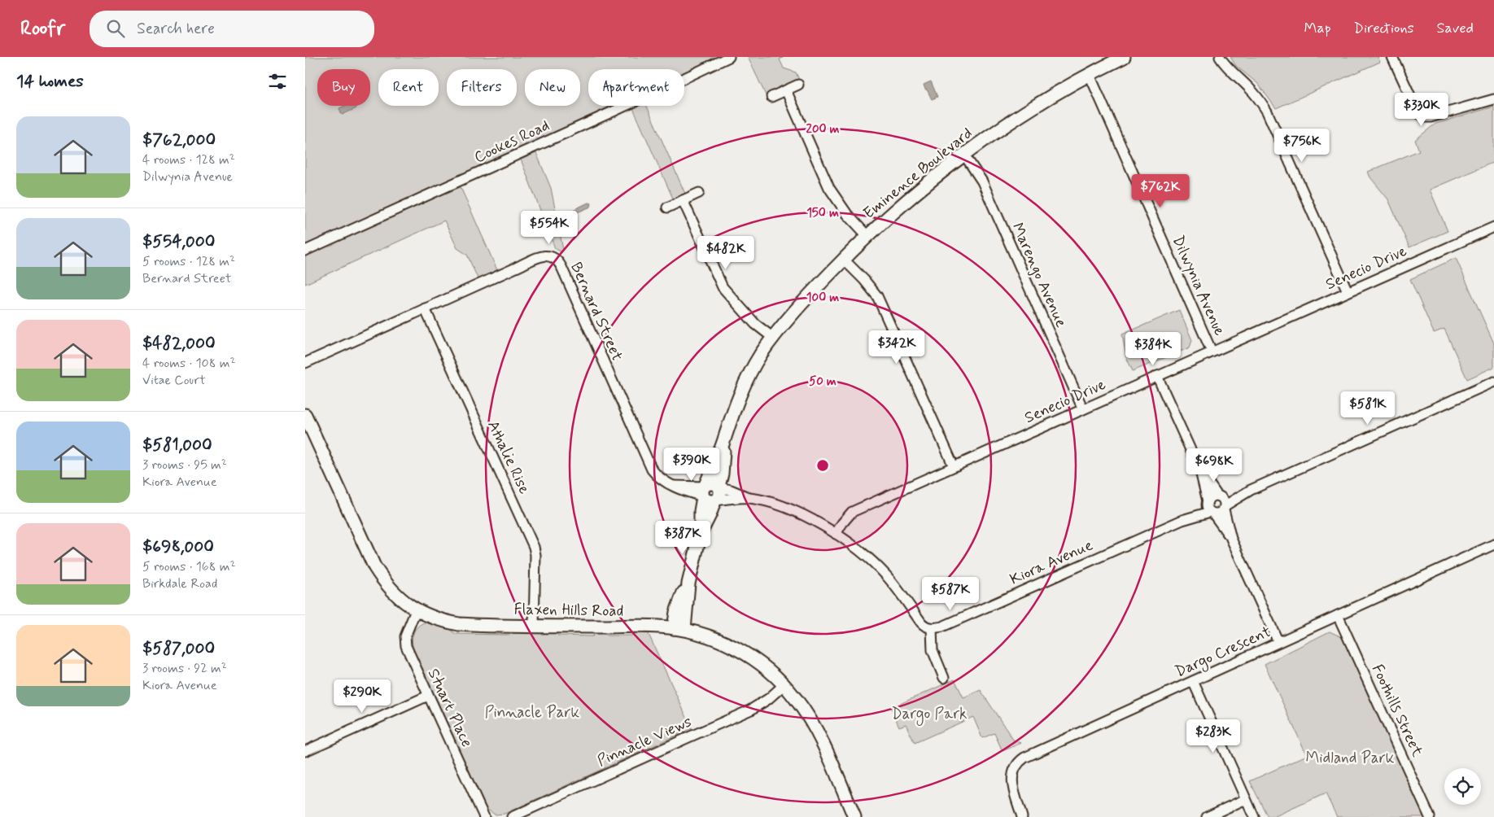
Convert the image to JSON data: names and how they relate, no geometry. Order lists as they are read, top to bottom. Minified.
{"streets":{"street":["Cookes Road","Eminence Boulevard","Senecio Drive","Marengo Avenue","Dilwynia Avenue","Bernard Street","Athalie Rise","Kiora Avenue","Flaxen Hills Road","Dargo Crescent","Stuart Place","Foothills Street","Pinnacle Views"]},"crossings":[["Eminence Boulevard","Marengo Avenue"],["Eminence Boulevard","Dilwynia Avenue"],["Eminence Boulevard","Bernard Street"],["Eminence Boulevard","Flaxen Hills Road"],["Senecio Drive","Marengo Avenue"],["Senecio Drive","Dilwynia Avenue"],["Bernard Street","Athalie Rise"],["Athalie Rise","Flaxen Hills Road"],["Flaxen Hills Road","Stuart Place"],["Flaxen Hills Road","Pinnacle Views"],["Dargo Crescent","Foothills Street"]],"parks":["Pinnacle Park","Dargo Park","Midland Park"],"page":{"header":"Roofr","search":"Search here","nav":["Map","Directions","Saved"],"heading":"14 homes","chip":["Buy","Rent","Filters","New","Apartment"],"price":["$330K","$756K","$762K","$554K","$482K","$342K","$384K","$581K","$390K","$698K","$387K","$587K","$290K","$283K"],"list":[{"name":"$762,000","note":"4 rooms · 128 m² · Dilwynia Avenue"},{"name":"$554,000","note":"5 rooms · 128 m² · Bernard Street"},{"name":"$482,000","note":"4 rooms · 108 m² · Vitae Court"},{"name":"$581,000","note":"3 rooms · 95 m² · Kiora Avenue"},{"name":"$698,000","note":"5 rooms · 168 m² · Birkdale Road"},{"name":"$587,000","note":"3 rooms · 92 m² · Kiora Avenue"}]},"rings":["200 m","150 m","100 m","50 m"]}
